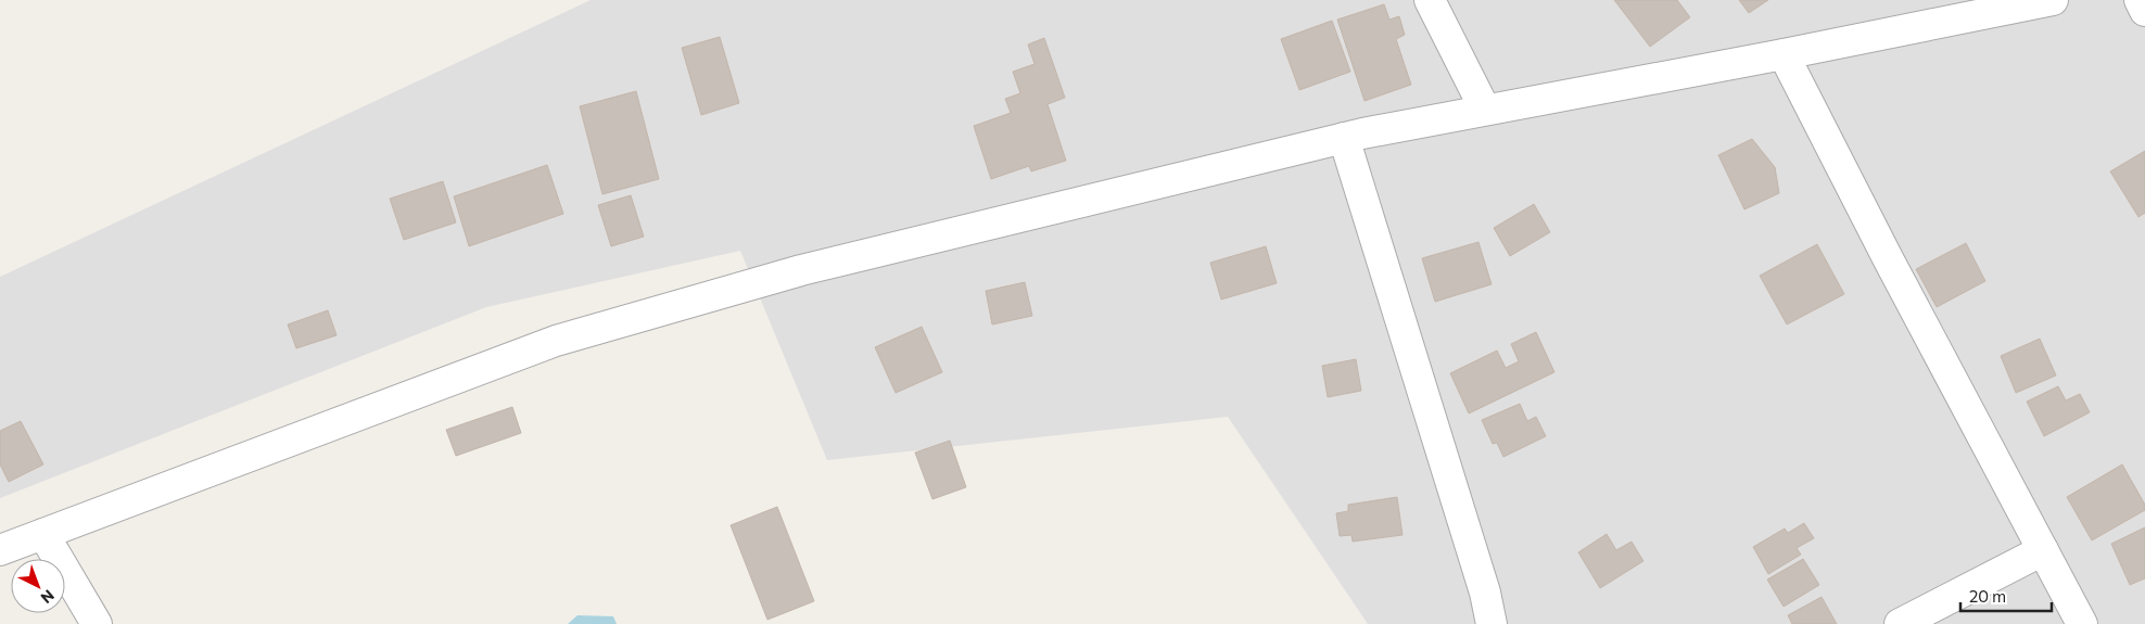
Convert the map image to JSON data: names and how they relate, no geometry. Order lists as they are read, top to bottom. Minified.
{"scale_bar":"20 m","north":"bottom right"}
